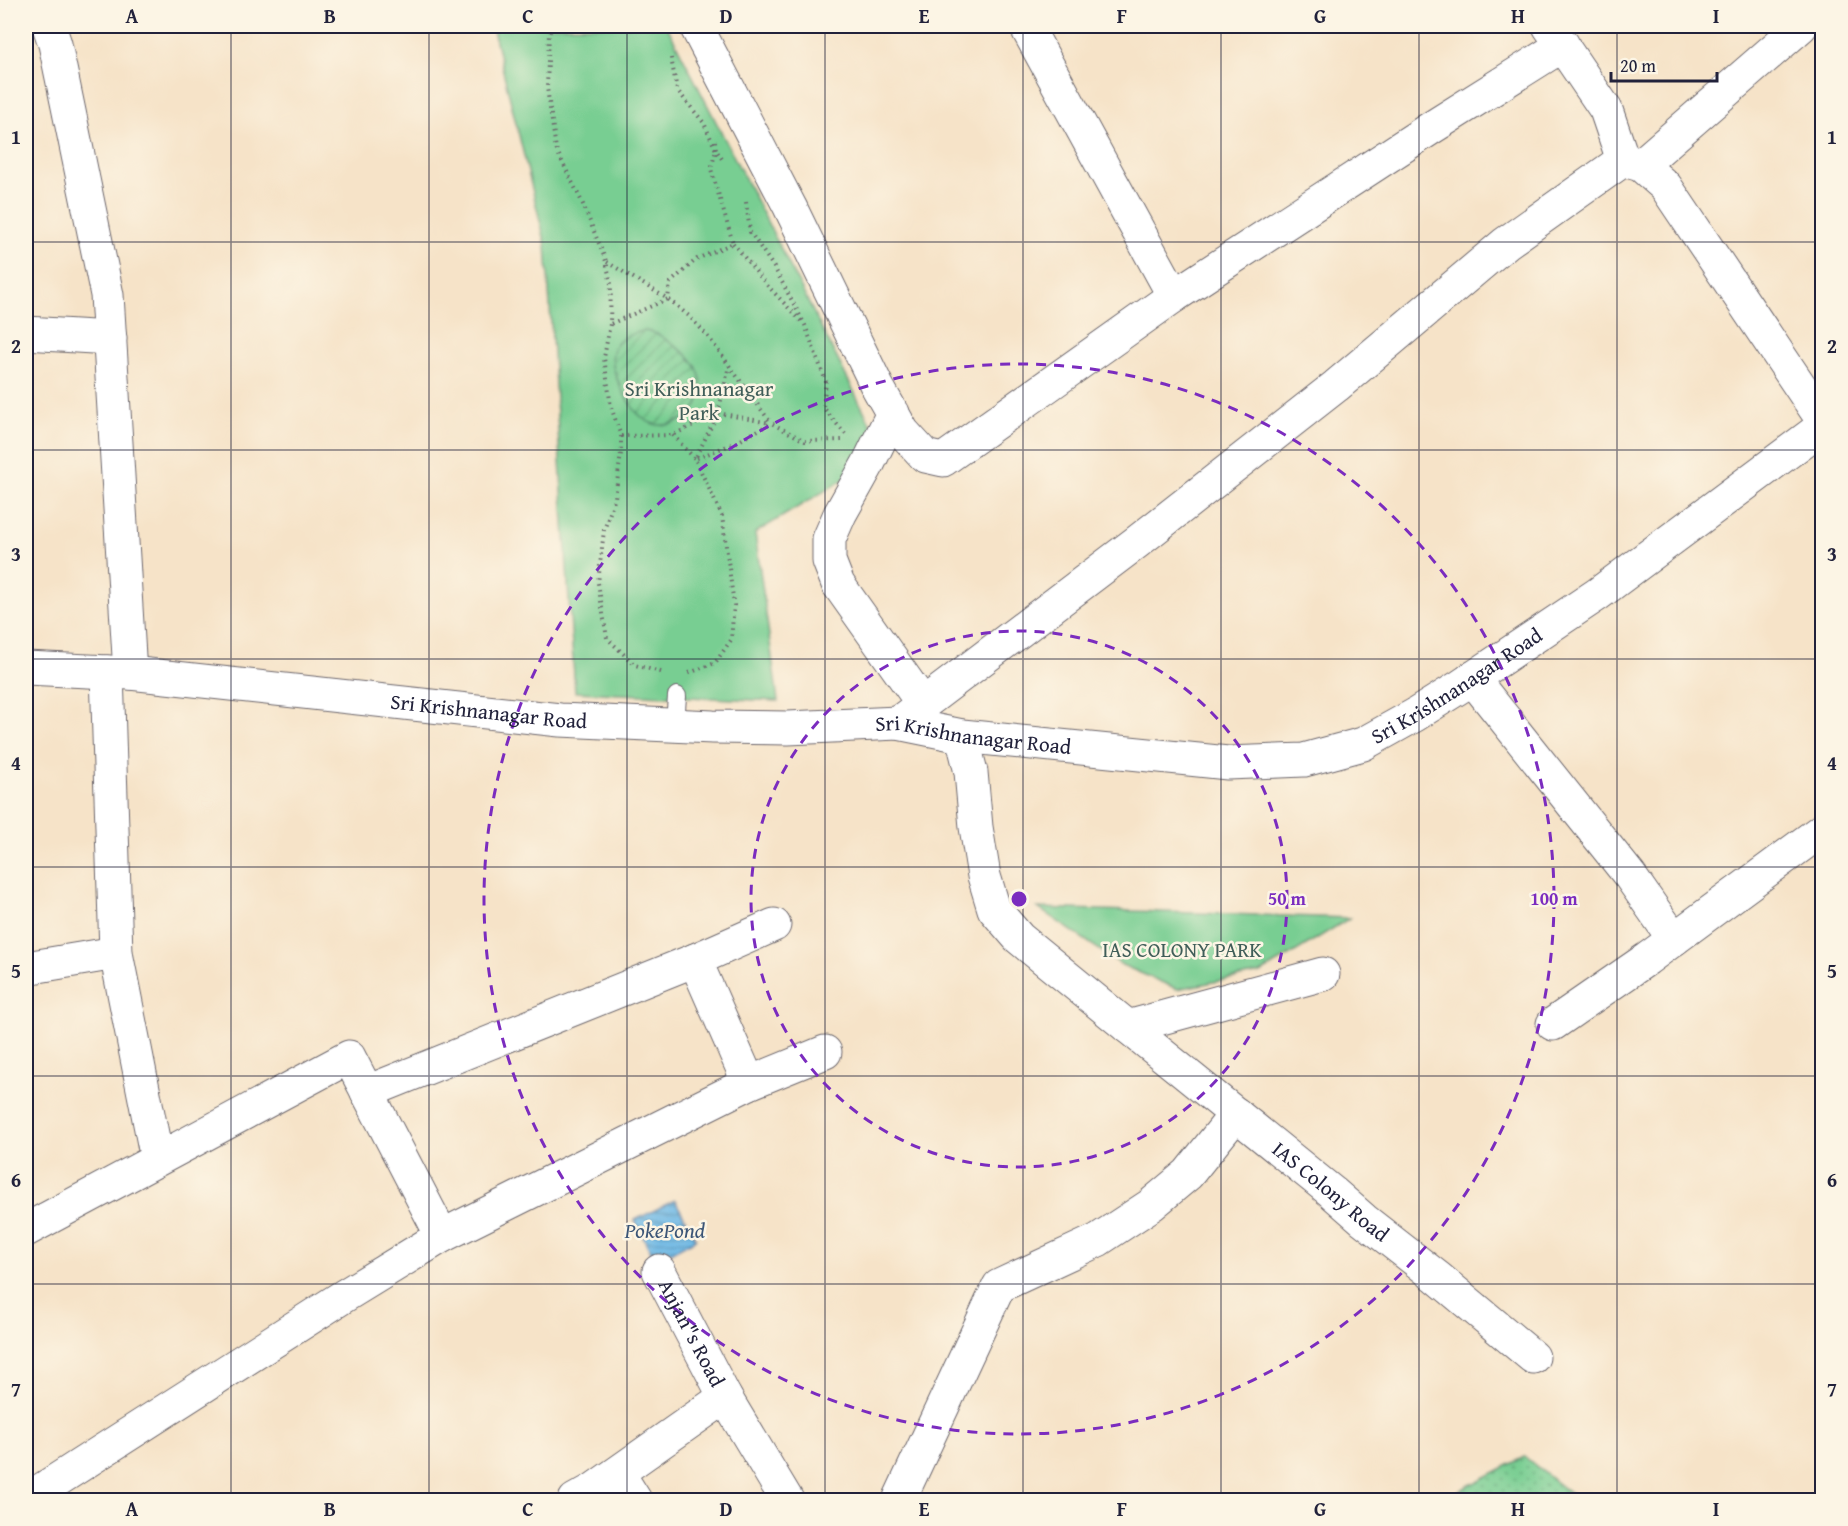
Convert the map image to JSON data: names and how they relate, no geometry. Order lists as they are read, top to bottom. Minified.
{"streets":{"street":["Sri Krishnanagar Road","IAS Colony Road","Anjan\"s Road"]},"crossings":[["Sri Krishnanagar Road","IAS Colony Road"]],"water":["PokePond"],"parks":["Sri Krishnanagar Park","IAS COLONY PARK"],"scale_bar":"20 m","grid":{"columns":["A","B","C","D","E","F","G","H","I"],"rows":["1","2","3","4","5","6","7"]},"rings":["50 m","100 m"]}
